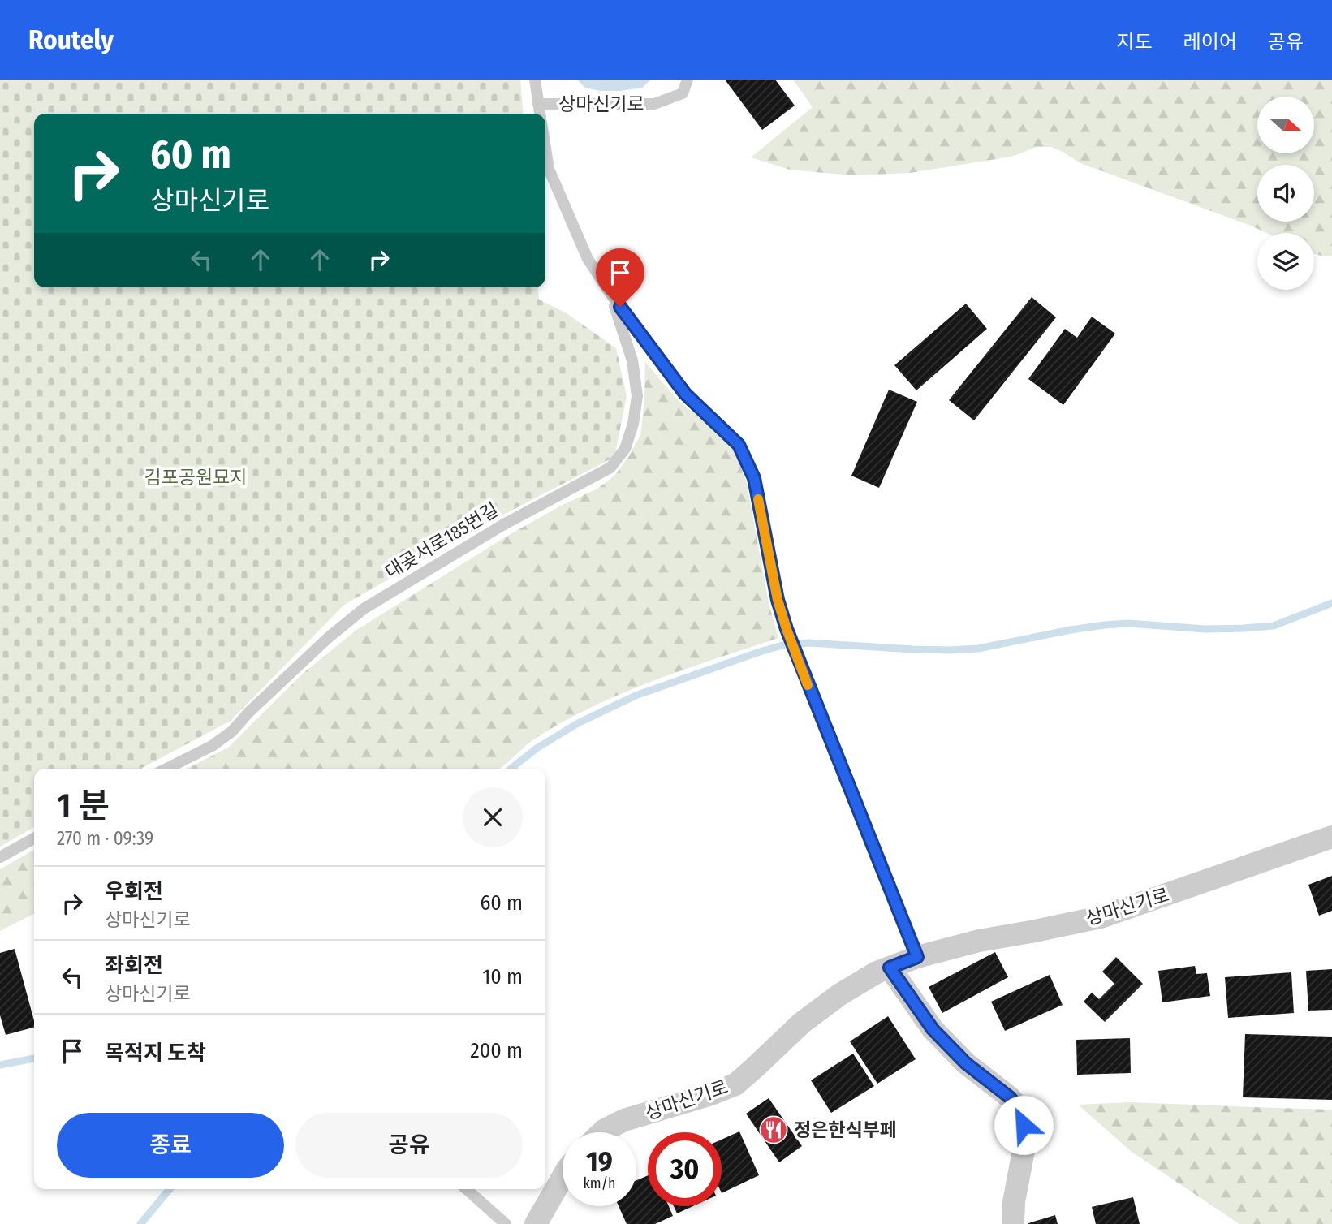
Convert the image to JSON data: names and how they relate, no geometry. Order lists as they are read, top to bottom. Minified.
{"streets":{"street":["상마신기로"],"lane":["대곶서로185번길"]},"crossings":[["상마신기로","대곶서로185번길"]],"parks":["김포공원묘지"],"places":{"restaurant":["정은한식부페"]},"north":"right","page":{"header":"Routely","nav":["지도","레이어","공유"],"turn":["60 m","상마신기로"],"heading":["1 분","270 m · 09:39"],"list":[{"name":"우회전","note":"상마신기로","value":"60 m"},{"name":"좌회전","note":"상마신기로","value":"10 m"},{"name":"목적지 도착","value":"200 m"}],"buttons":["종료","공유"],"speed":"19 km/h","limit":"30"}}
